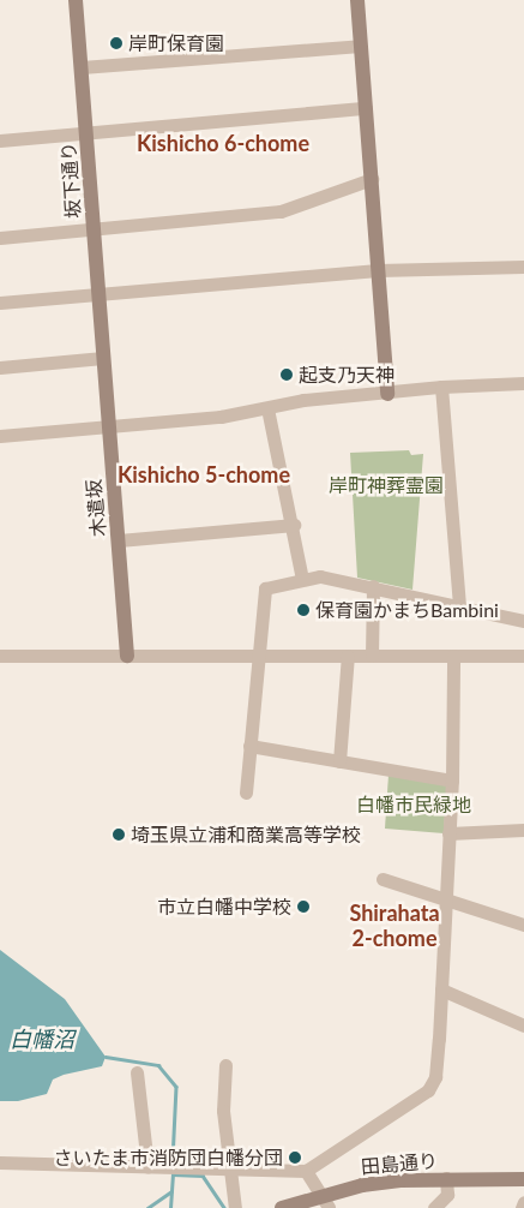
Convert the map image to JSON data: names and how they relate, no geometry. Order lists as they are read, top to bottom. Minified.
{"streets":{"street":["坂下通り","木遣坂","田島通り"]},"crossings":[["坂下通り","木遣坂"]],"districts":["Kishicho 6-chome","Kishicho 5-chome","Shirahata 2-chome"],"water":["白幡沼"],"parks":["岸町神葬霊園","白幡市民緑地"],"places":["岸町保育園","起支乃天神","保育園かまちBambini","埼玉県立浦和商業高等学校","市立白幡中学校","さいたま市消防団白幡分団"]}
